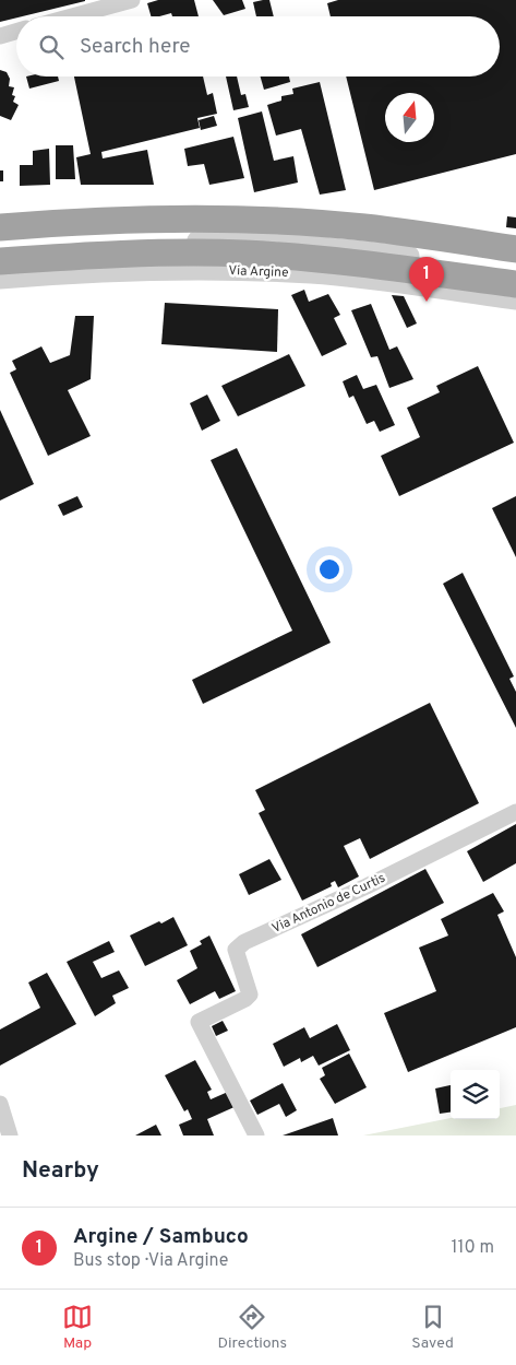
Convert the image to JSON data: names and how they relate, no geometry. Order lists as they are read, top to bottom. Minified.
{"streets":{"street":["Via Argine","Via Antonio de Curtis"]},"north":"top","page":{"search":"Search here","pins":"1","heading":"Nearby","list":[{"mark":"1","name":"Argine / Sambuco","note":"Bus stop · Via Argine","value":"110 m"}],"nav":["Map","Directions","Saved"]}}
